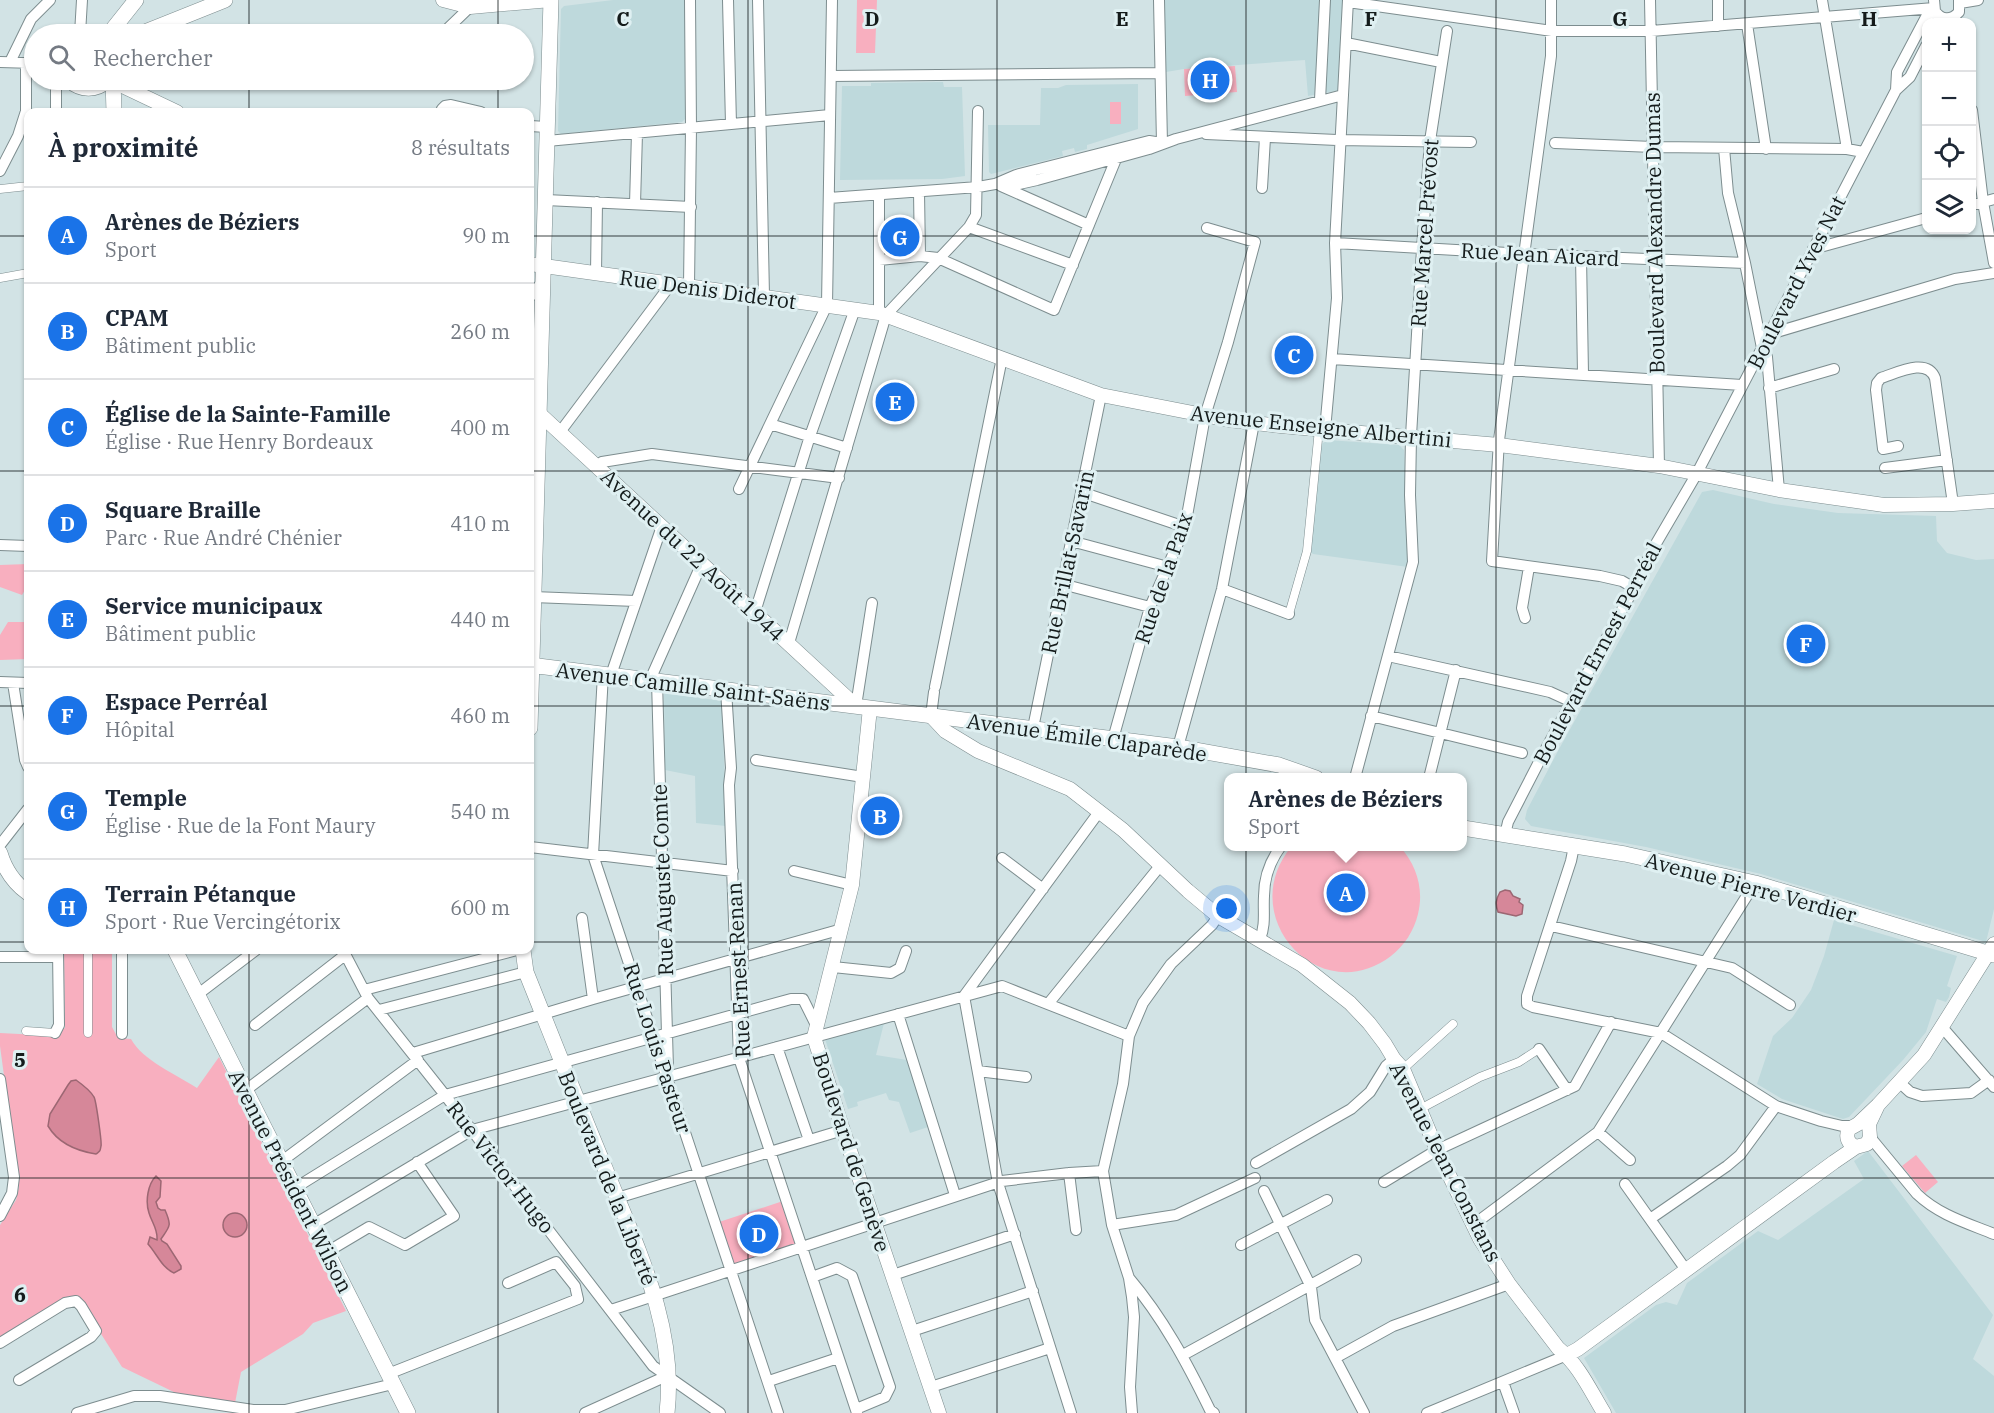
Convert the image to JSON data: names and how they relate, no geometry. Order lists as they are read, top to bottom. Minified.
{"streets":{"main road":["Avenue Camille Saint-Saëns","Avenue Émile Claparède","Avenue Pierre Verdier","Boulevard de la Liberté","Avenue Président Wilson"],"street":["Rue Marcel Prévost","Boulevard Alexandre Dumas","Rue Jean Aicard","Boulevard Yves Nat","Rue Denis Diderot","Avenue Enseigne Albertini","Avenue du 22 Août 1944","Rue Brillat-Savarin","Rue de la Paix","Boulevard Ernest Perréal","Rue Auguste Comte","Rue Ernest Renan","Rue Louis Pasteur","Boulevard de Genève","Avenue Jean Constans","Rue Victor Hugo"]},"crossings":[["Rue Marcel Prévost","Rue Jean Aicard"],["Rue Marcel Prévost","Avenue Enseigne Albertini"],["Boulevard Alexandre Dumas","Rue Jean Aicard"],["Boulevard Alexandre Dumas","Avenue Enseigne Albertini"],["Boulevard Yves Nat","Avenue Enseigne Albertini"],["Boulevard Yves Nat","Boulevard Ernest Perréal"],["Rue Denis Diderot","Avenue Enseigne Albertini"],["Avenue Enseigne Albertini","Rue Brillat-Savarin"],["Avenue Enseigne Albertini","Rue de la Paix"],["Avenue Enseigne Albertini","Boulevard Ernest Perréal"],["Avenue du 22 Août 1944","Avenue Camille Saint-Saëns"],["Avenue du 22 Août 1944","Avenue Émile Claparède"],["Avenue du 22 Août 1944","Rue Louis Pasteur"],["Avenue du 22 Août 1944","Boulevard de Genève"],["Rue Brillat-Savarin","Avenue Émile Claparède"],["Rue de la Paix","Avenue Émile Claparède"],["Boulevard Ernest Perréal","Avenue Pierre Verdier"],["Avenue Camille Saint-Saëns","Avenue Émile Claparède"],["Avenue Camille Saint-Saëns","Rue Auguste Comte"],["Avenue Camille Saint-Saëns","Rue Ernest Renan"],["Avenue Camille Saint-Saëns","Rue Louis Pasteur"],["Avenue Camille Saint-Saëns","Boulevard de Genève"],["Avenue Émile Claparède","Boulevard de Genève"],["Avenue Émile Claparède","Avenue Jean Constans"],["Rue Auguste Comte","Rue Louis Pasteur"],["Rue Victor Hugo","Boulevard de la Liberté"]],"page":{"map_buttons":["+","−"],"search":"Rechercher","pins":["H","G","C","E","F","B","A","D"],"heading":["À proximité","8 résultats"],"list":[{"mark":"A","name":"Arènes de Béziers","note":"Sport","value":"90 m"},{"mark":"B","name":"CPAM","note":"Bâtiment public","value":"260 m"},{"mark":"C","name":"Église de la Sainte-Famille","note":"Église · Rue Henry Bordeaux","value":"400 m"},{"mark":"D","name":"Square Braille","note":"Parc · Rue André Chénier","value":"410 m"},{"mark":"E","name":"Service municipaux","note":"Bâtiment public","value":"440 m"},{"mark":"F","name":"Espace Perréal","note":"Hôpital","value":"460 m"},{"mark":"G","name":"Temple","note":"Église · Rue de la Font Maury","value":"540 m"},{"mark":"H","name":"Terrain Pétanque","note":"Sport · Rue Vercingétorix","value":"600 m"}],"popup":["Arènes de Béziers","Sport"]},"grid":{"columns":["C","D","E","F","G","H"],"rows":["5","6"]}}
